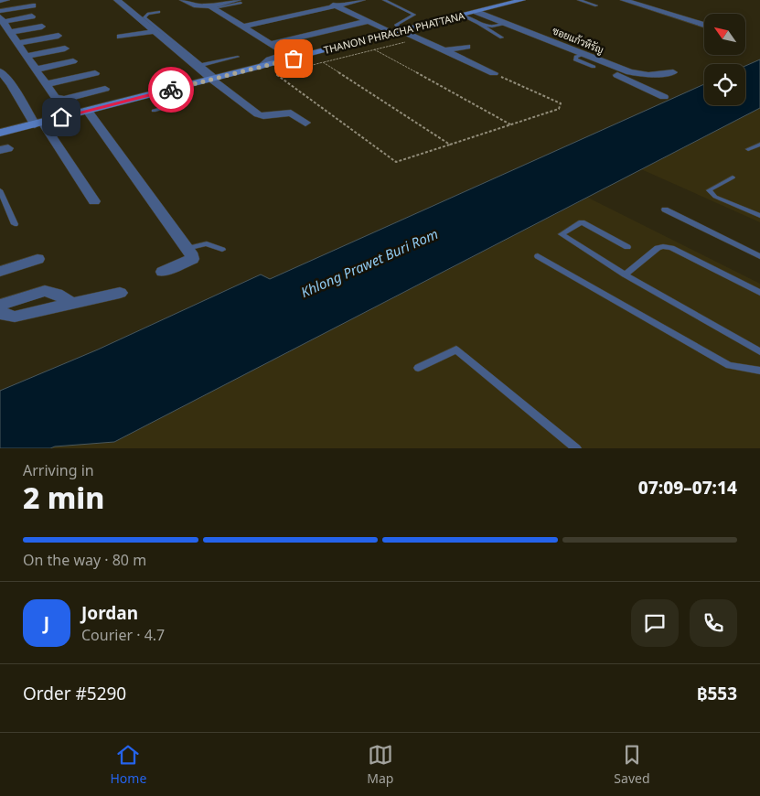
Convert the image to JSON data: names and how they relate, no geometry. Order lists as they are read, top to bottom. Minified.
{"streets":{"street":["THANON PHRACHA PHATTANA","ซอยแก้วหิรัญ"]},"crossings":[["THANON PHRACHA PHATTANA","ซอยแก้วหิรัญ"]],"water":["Khlong Prawet Buri Rom"],"north":"top left","page":{"heading":["2 min","Arriving in","07:09–07:14"],"panel":["Jordan","Courier · 4.7","Order #5290","฿553"],"bar":"On the way · 80 m","round":"J","tabs":["Home","Map","Saved"]}}
